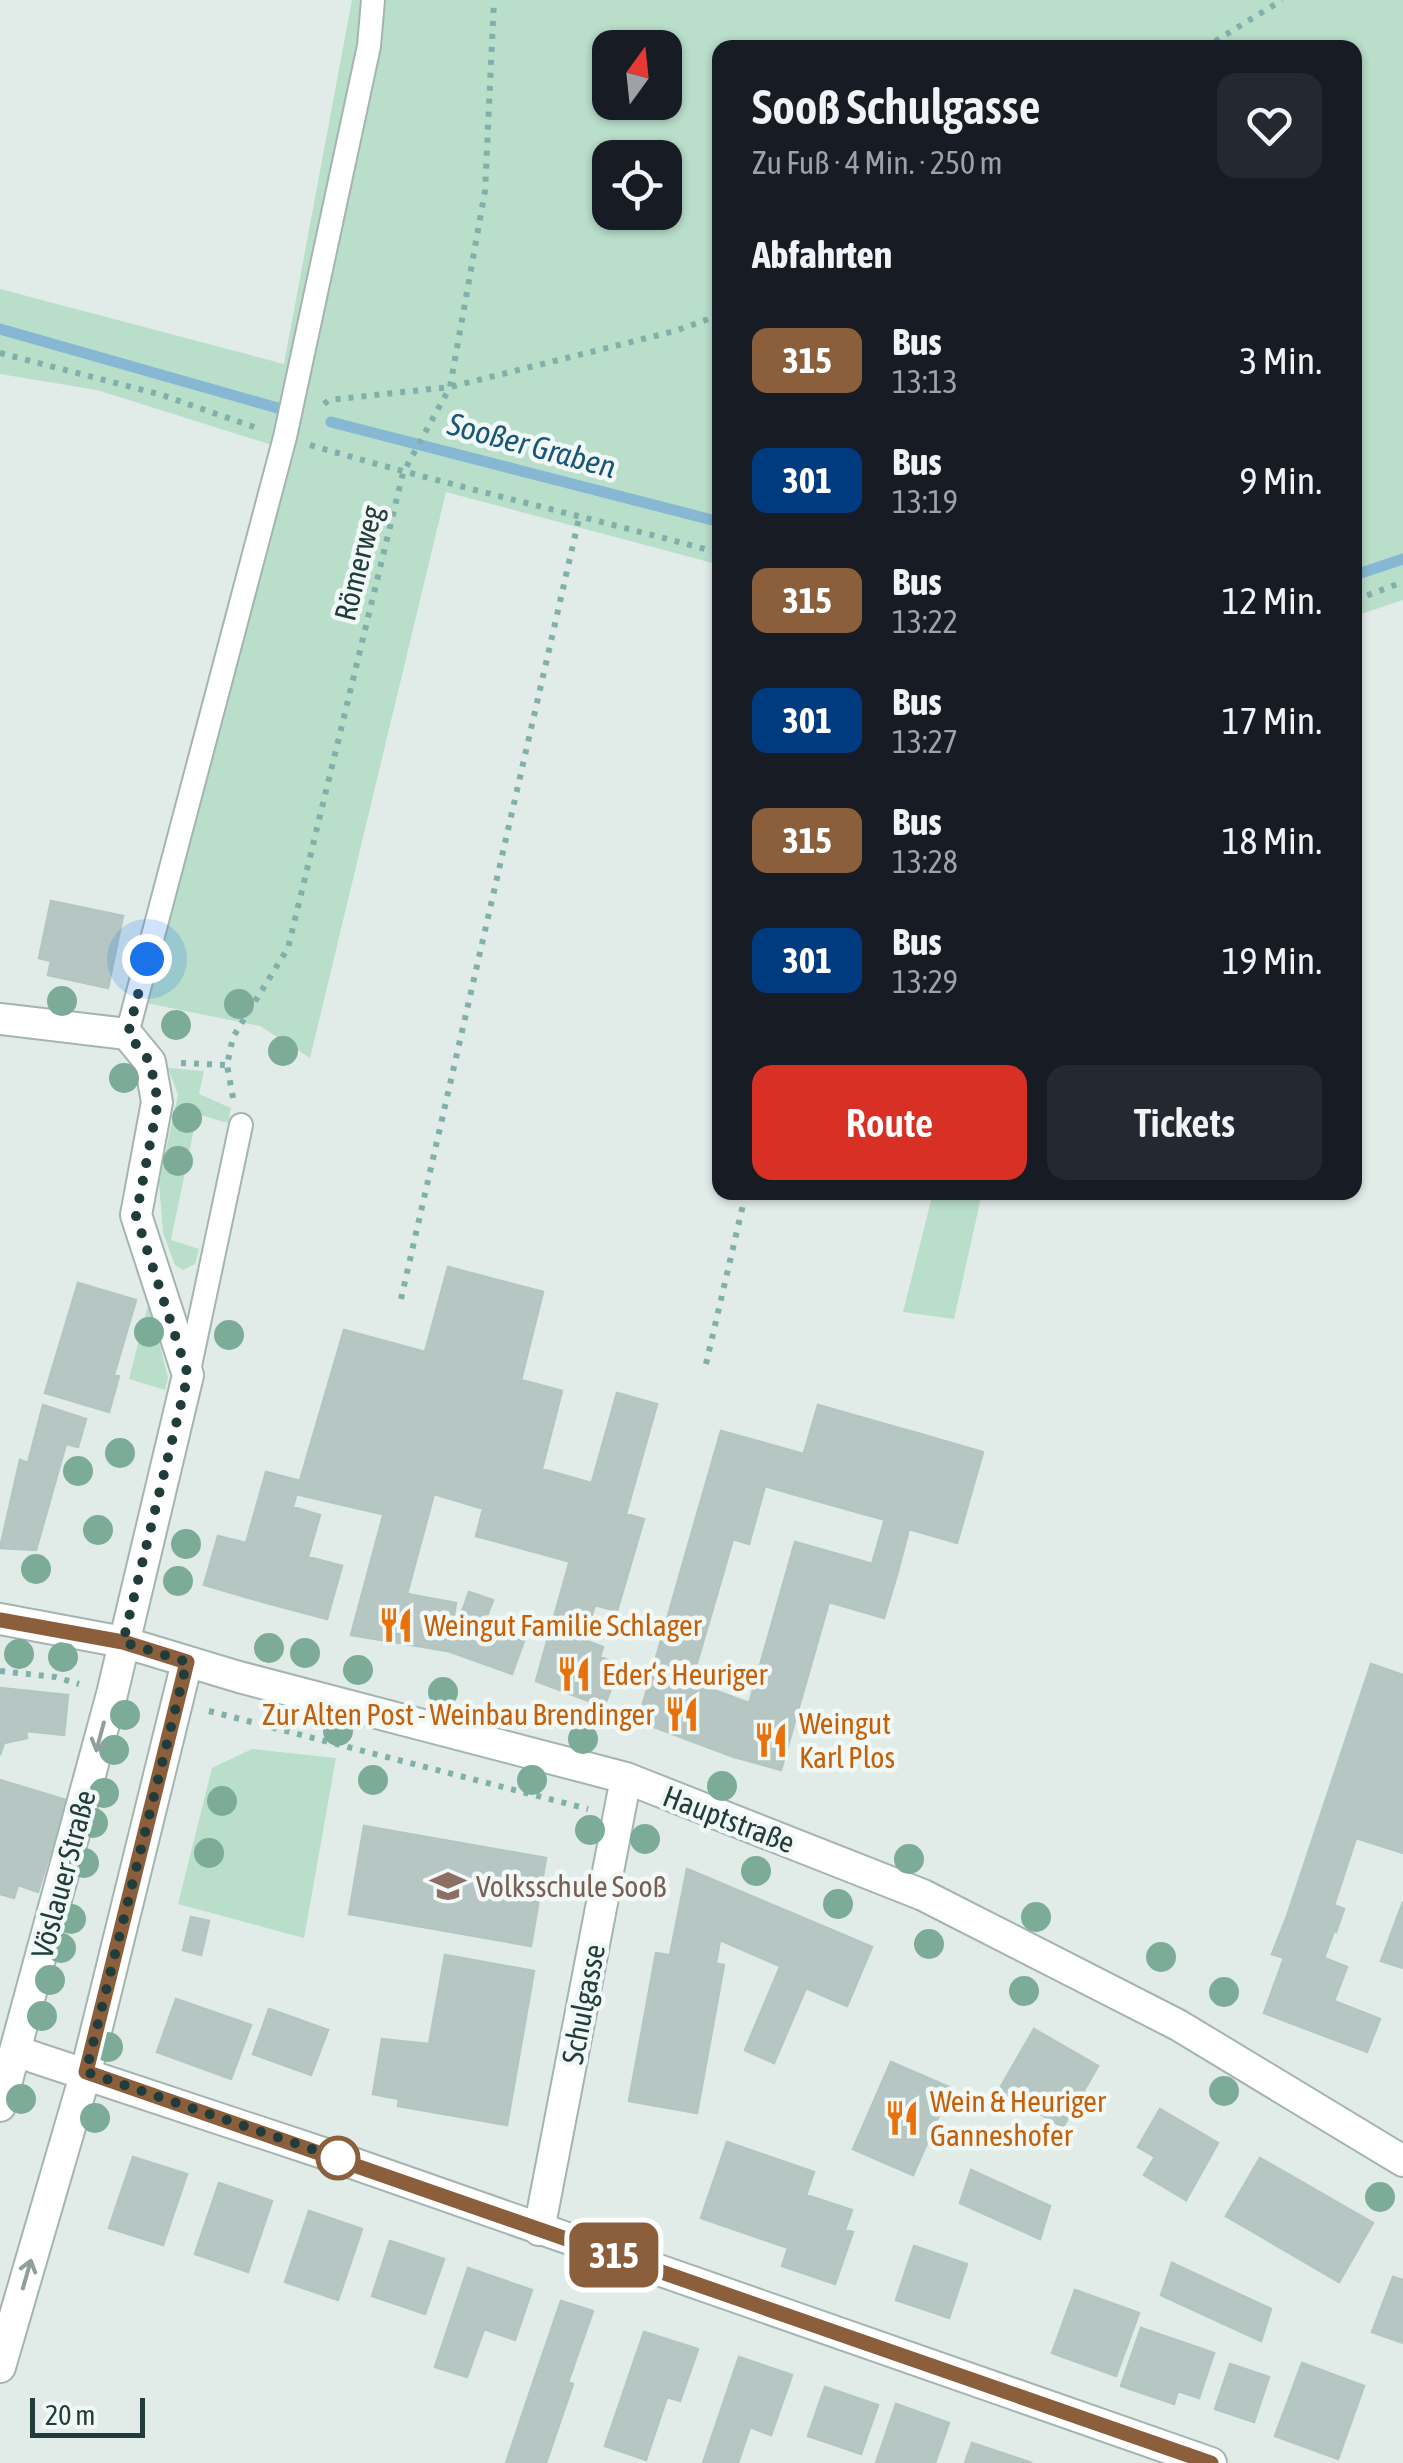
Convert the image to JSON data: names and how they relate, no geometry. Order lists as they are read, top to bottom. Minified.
{"streets":{"street":["Hauptstraße","Vöslauer Straße","Schulgasse"],"path":["Römerweg"]},"crossings":[["Hauptstraße","Vöslauer Straße"],["Hauptstraße","Schulgasse"]],"water":["Sooßer Graben"],"places":{"restaurant":["Weingut Familie Schlager","Eder‘s Heuriger","Zur Alten Post - Weinbau Brendinger","Weingut Karl Plos","Wein & Heuriger Ganneshofer"],"school or university":["Volksschule Sooß"]},"lines":["bus line 315"],"scale_bar":"20 m","north":"top","page":{"on_map":"315","heading":[["Sooß Schulgasse","Zu Fuß · 4 Min. · 250 m"],"Abfahrten"],"list":[{"mark":"315","name":"Bus","note":"13:13","value":"3 Min."},{"mark":"301","name":"Bus","note":"13:19","value":"9 Min."},{"mark":"315","name":"Bus","note":"13:22","value":"12 Min."},{"mark":"301","name":"Bus","note":"13:27","value":"17 Min."},{"mark":"315","name":"Bus","note":"13:28","value":"18 Min."},{"mark":"301","name":"Bus","note":"13:29","value":"19 Min."}],"buttons":["Route","Tickets"],"scale":"20 m"}}
